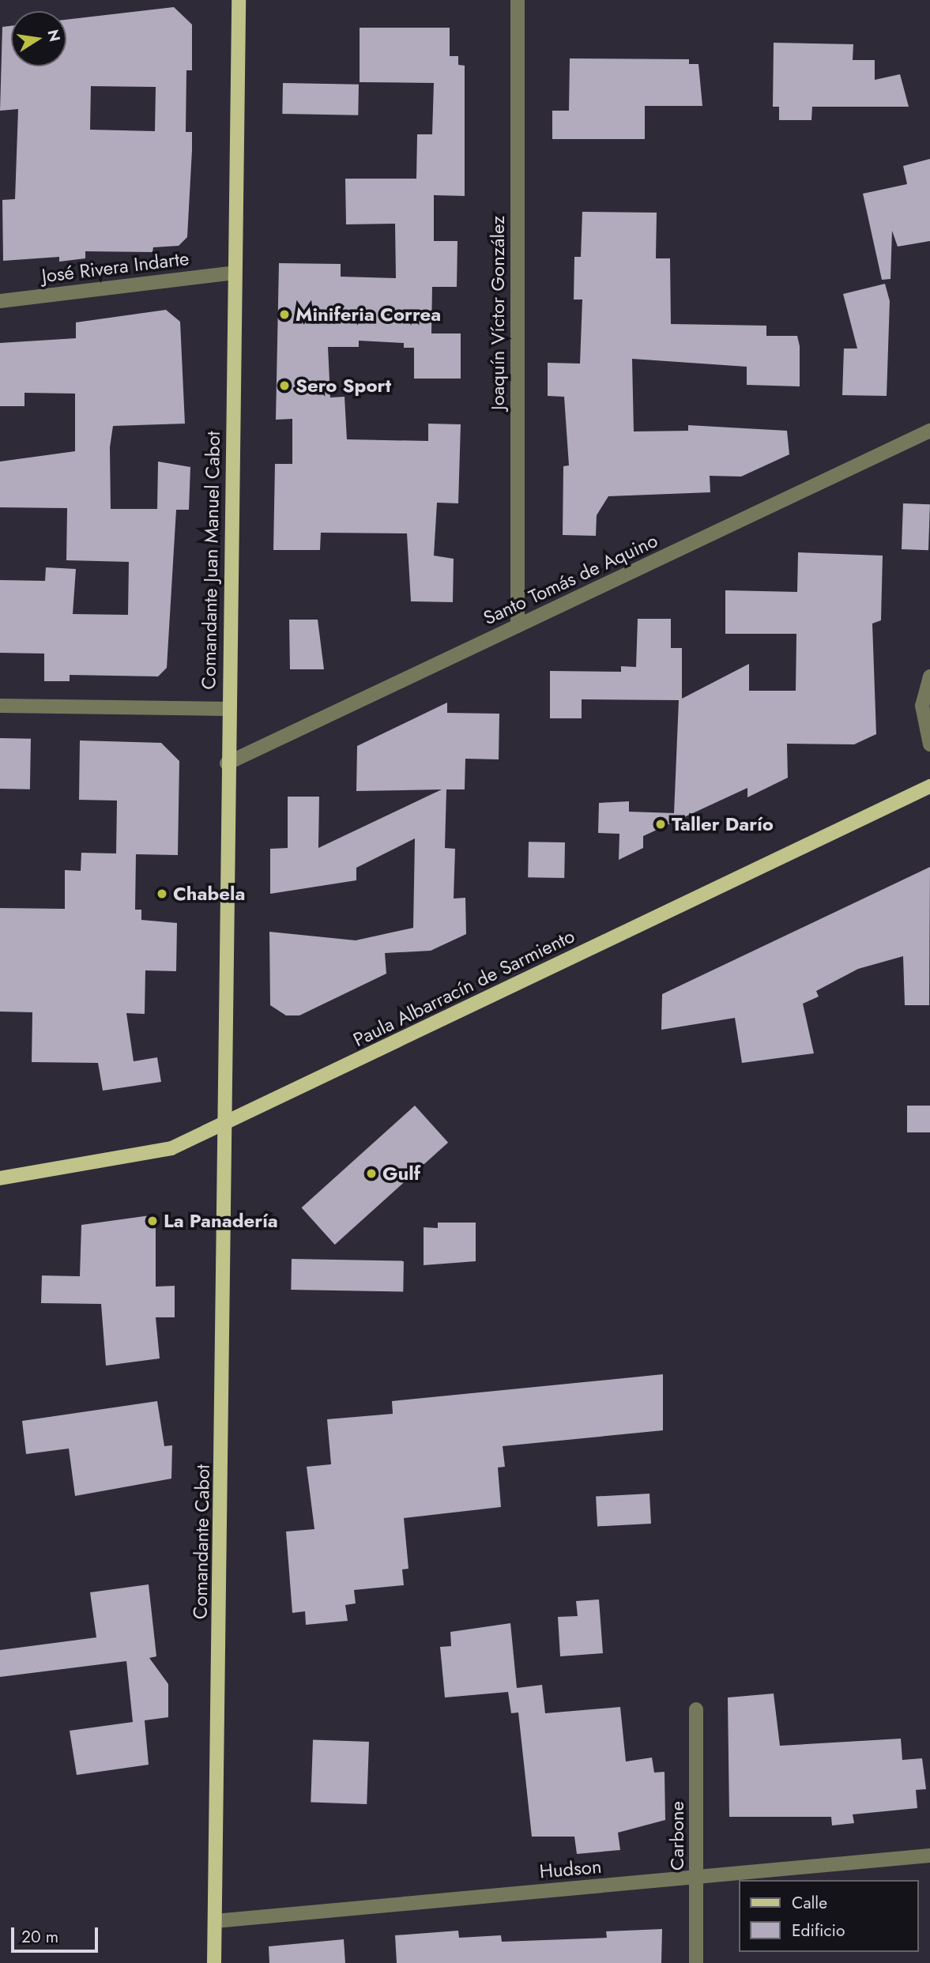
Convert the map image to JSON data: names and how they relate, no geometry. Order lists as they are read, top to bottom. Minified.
{"streets":{"main road":["Comandante Juan Manuel Cabot","Paula Albarracín de Sarmiento","Comandante Cabot"],"street":["José Rivera Indarte","Joaquín Víctor González","Santo Tomás de Aquino","Carbone","Hudson"]},"crossings":[["José Rivera Indarte","Comandante Juan Manuel Cabot"],["Joaquín Víctor González","Santo Tomás de Aquino"],["Comandante Juan Manuel Cabot","Santo Tomás de Aquino"],["Comandante Juan Manuel Cabot","Paula Albarracín de Sarmiento"],["Comandante Juan Manuel Cabot","Comandante Cabot"],["Paula Albarracín de Sarmiento","Comandante Cabot"],["Comandante Cabot","Hudson"],["Carbone","Hudson"]],"places":["Miniferia Correa","Sero Sport","Taller Darío","Chabela","Gulf","La Panadería"],"legend":["Calle","Edificio"],"scale_bar":"20 m","north":"right"}
